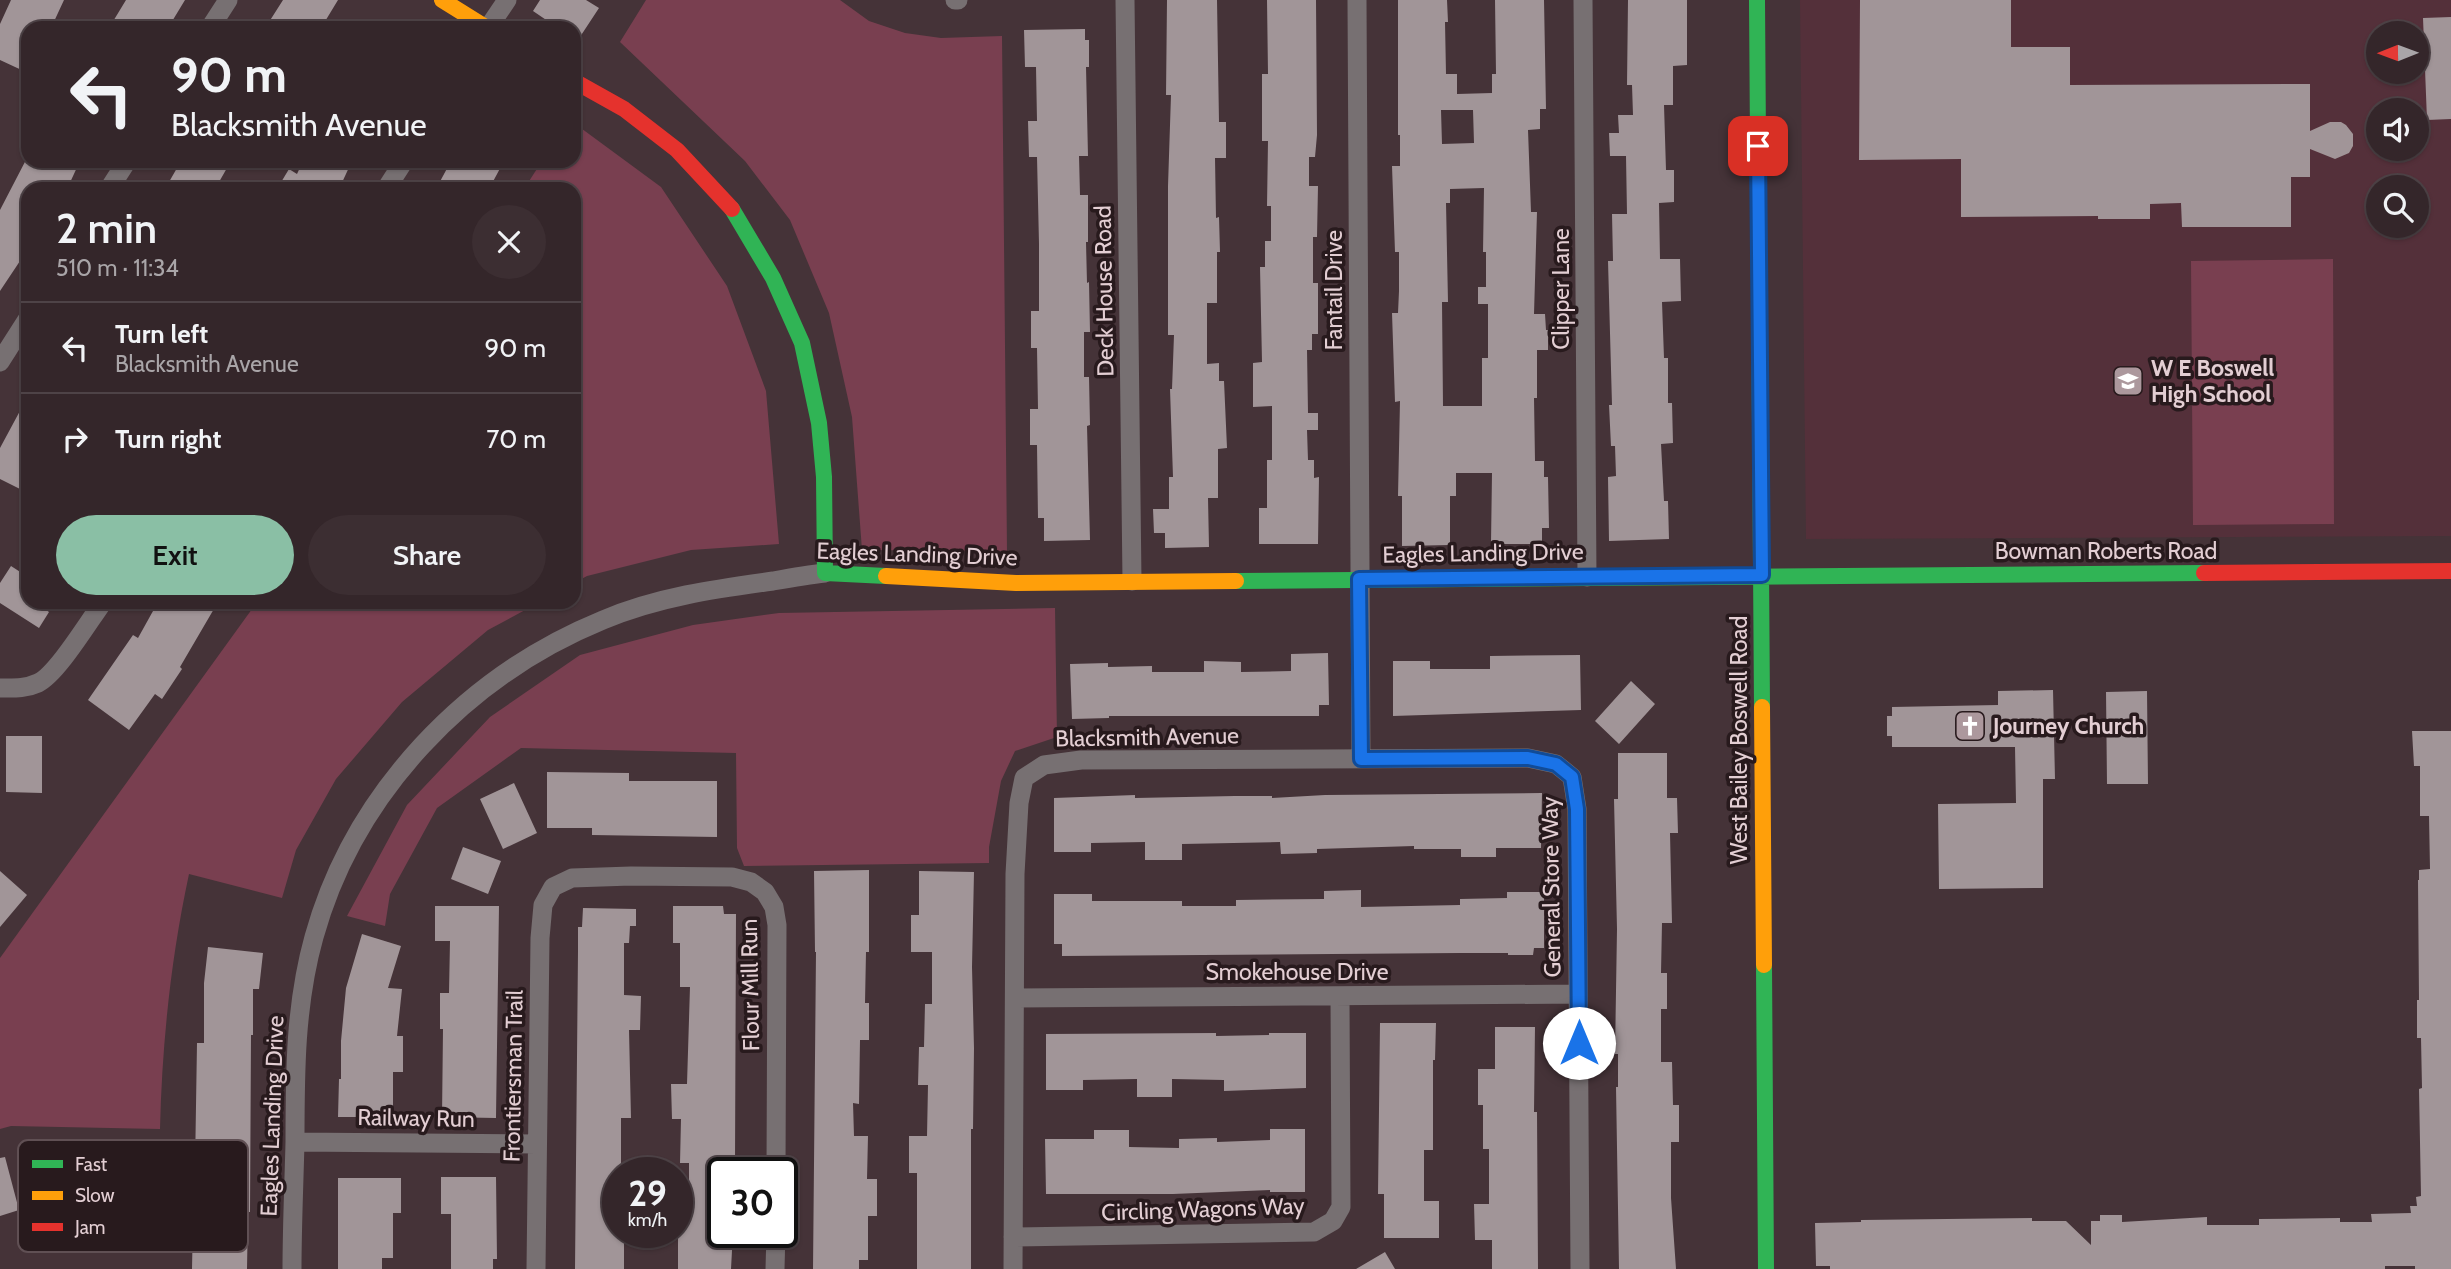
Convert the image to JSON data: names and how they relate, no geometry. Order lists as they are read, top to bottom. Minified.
{"streets":{"street":["Clipper Lane","Fantail Drive","Deck House Road","Bowman Roberts Road","Eagles Landing Drive","Blacksmith Avenue","West Bailey Boswell Road","General Store Way","Smokehouse Drive","Flour Mill Run","Frontiersman Trail","Railway Run","Circling Wagons Way"]},"crossings":[["Clipper Lane","Eagles Landing Drive"],["Fantail Drive","Eagles Landing Drive"],["Fantail Drive","Blacksmith Avenue"],["Deck House Road","Eagles Landing Drive"],["Bowman Roberts Road","Eagles Landing Drive"],["Bowman Roberts Road","West Bailey Boswell Road"],["Eagles Landing Drive","West Bailey Boswell Road"],["Eagles Landing Drive","Railway Run"],["Blacksmith Avenue","General Store Way"],["Blacksmith Avenue","Smokehouse Drive"],["Blacksmith Avenue","Circling Wagons Way"],["General Store Way","Smokehouse Drive"],["Smokehouse Drive","Circling Wagons Way"],["Flour Mill Run","Frontiersman Trail"],["Frontiersman Trail","Railway Run"]],"places":{"school or university":["W E Boswell High School"],"church":["Journey Church"]},"legend":["Fast","Slow","Jam"],"north":"left","page":{"turn":["90 m","Blacksmith Avenue"],"heading":["2 min","510 m · 11:34"],"list":[{"name":"Turn left","note":"Blacksmith Avenue","value":"90 m"},{"name":"Turn right","value":"70 m"}],"buttons":["Exit","Share"],"speed":"29 km/h","limit":"30"}}
